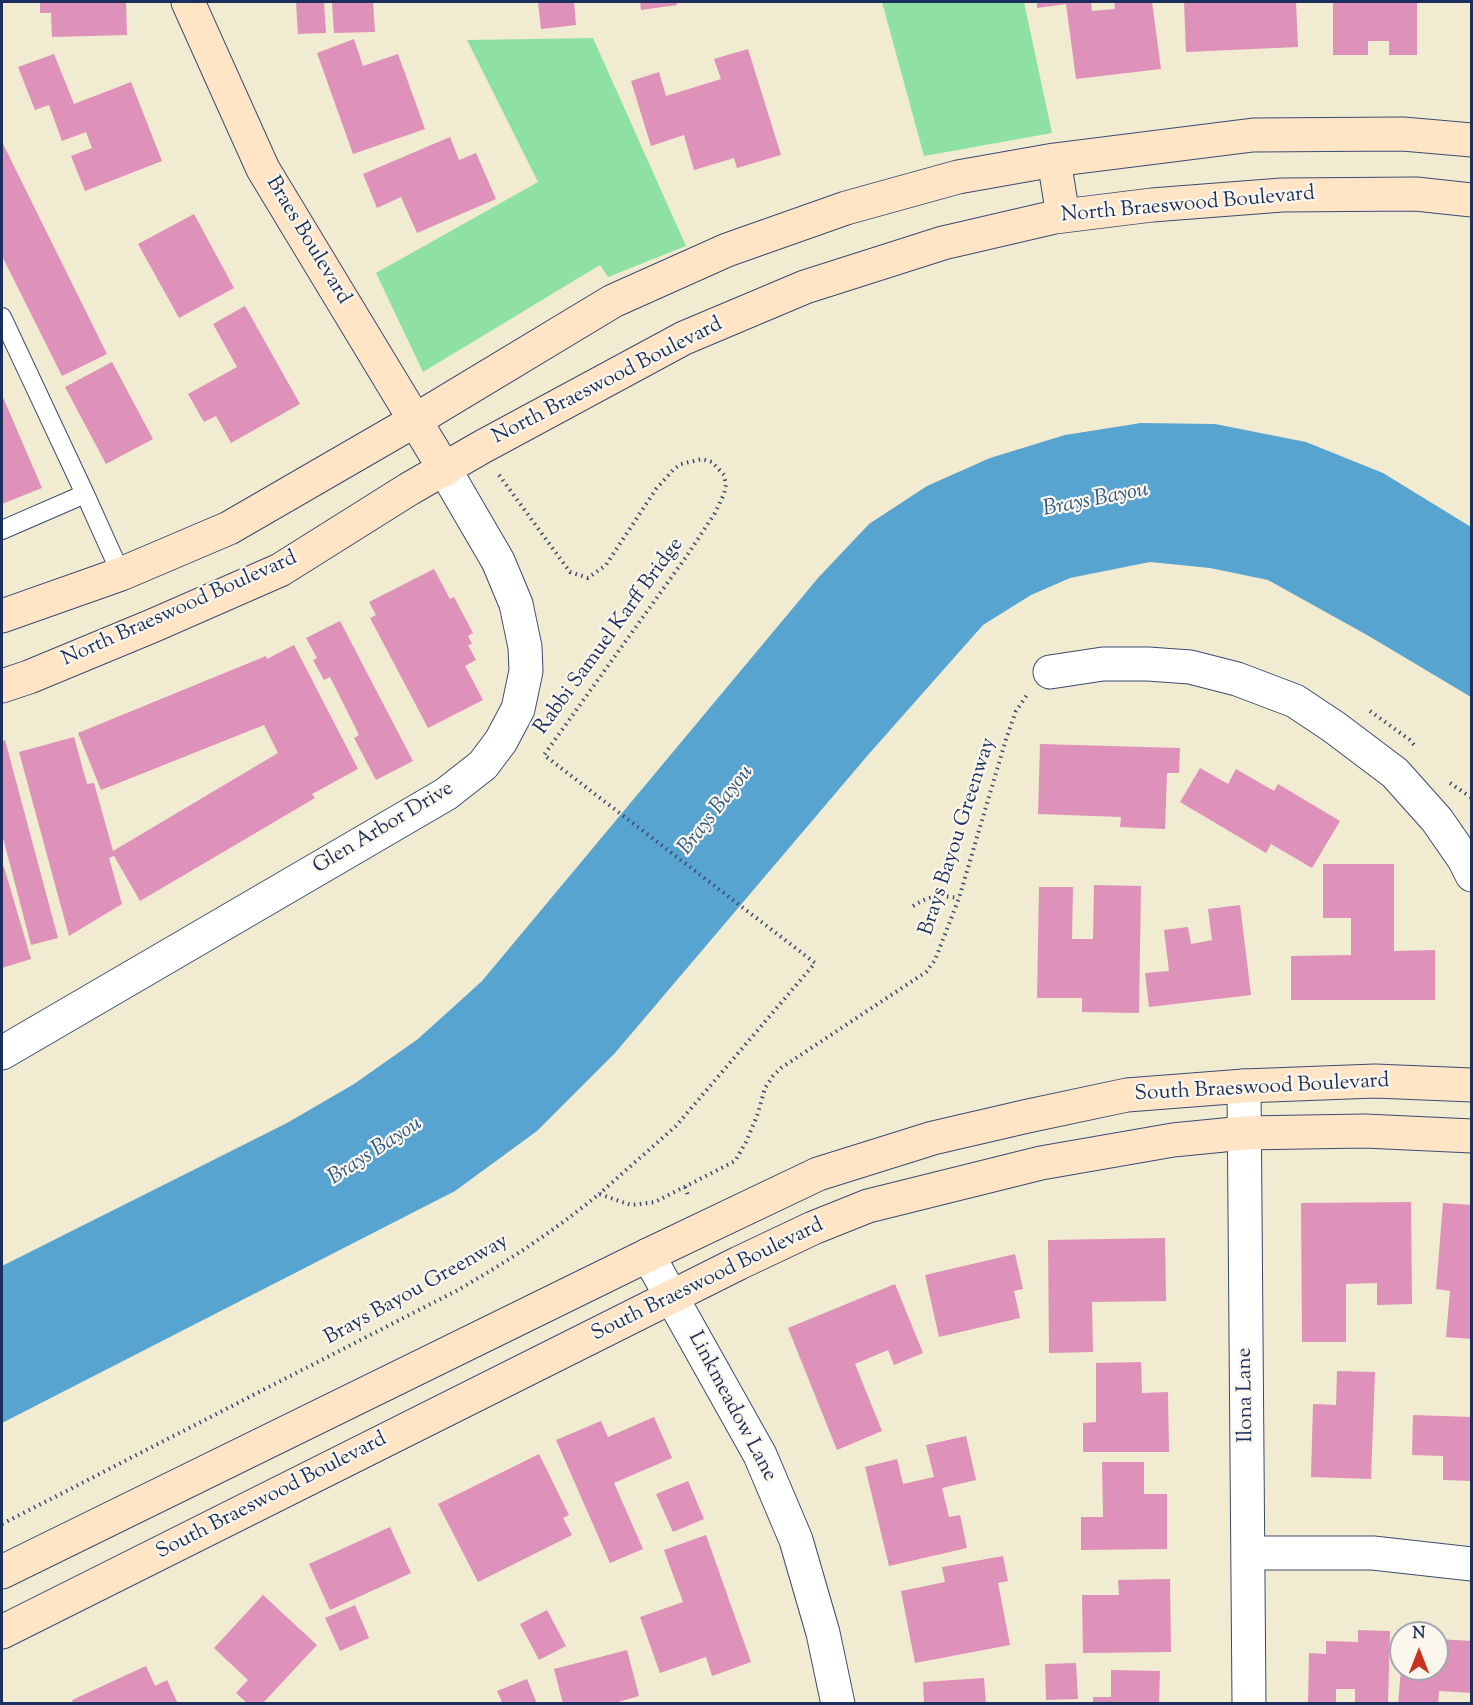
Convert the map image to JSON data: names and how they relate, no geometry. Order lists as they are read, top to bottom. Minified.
{"streets":{"main road":["North Braeswood Boulevard","Braes Boulevard","South Braeswood Boulevard"],"street":["Glen Arbor Drive","Ilona Lane","Linkmeadow Lane"],"path":["Rabbi Samuel Karff Bridge","Brays Bayou Greenway"]},"crossings":[["North Braeswood Boulevard","Braes Boulevard"],["North Braeswood Boulevard","Glen Arbor Drive"],["Braes Boulevard","Glen Arbor Drive"],["Rabbi Samuel Karff Bridge","Brays Bayou Greenway"],["South Braeswood Boulevard","Ilona Lane"],["South Braeswood Boulevard","Linkmeadow Lane"]],"water":["Brays Bayou"],"north":"top"}
